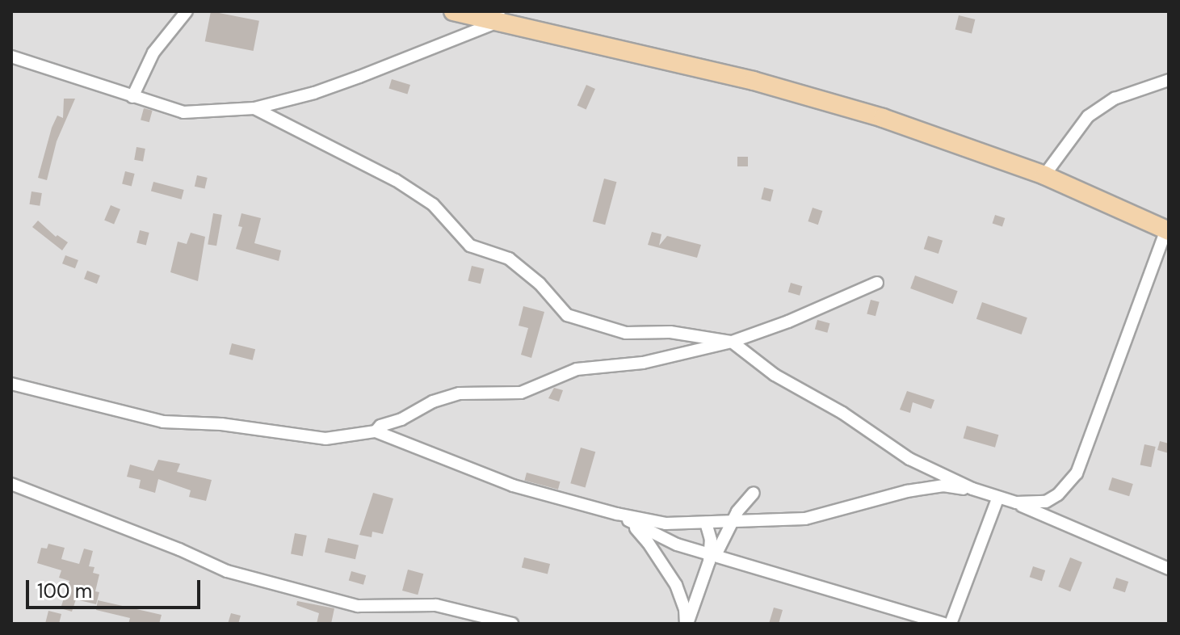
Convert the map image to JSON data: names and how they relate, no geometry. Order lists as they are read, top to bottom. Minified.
{"scale_bar":"100 m"}
